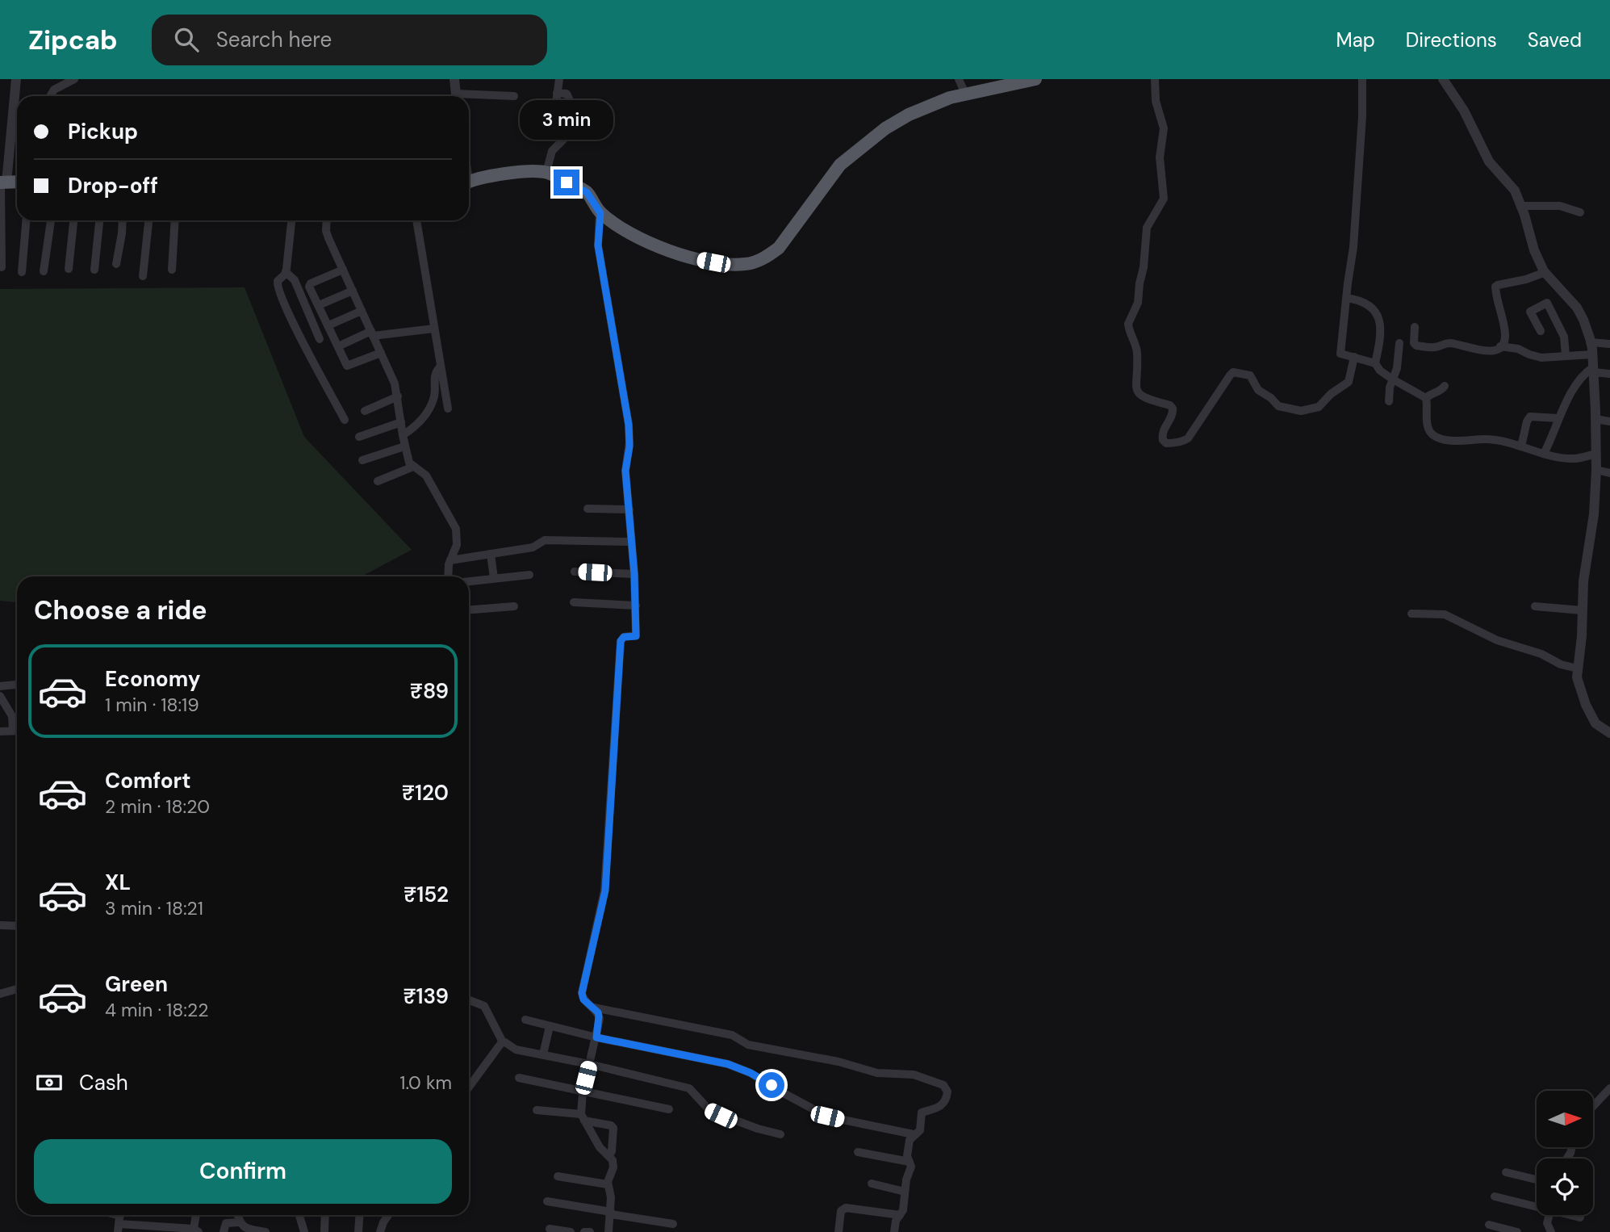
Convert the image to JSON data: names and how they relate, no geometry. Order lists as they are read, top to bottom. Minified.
{"north":"right","page":{"header":"Zipcab","search":"Search here","nav":["Map","Directions","Saved"],"banner":["Pickup","Drop-off"],"bubble":"3 min","heading":"Choose a ride","list":[{"name":"Economy","note":"1 min · 18:19","value":"₹89"},{"name":"Comfort","note":"2 min · 18:20","value":"₹120"},{"name":"XL","note":"3 min · 18:21","value":"₹152"},{"name":"Green","note":"4 min · 18:22","value":"₹139"}],"pay":["Cash","1.0 km"],"buttons":"Confirm"}}
